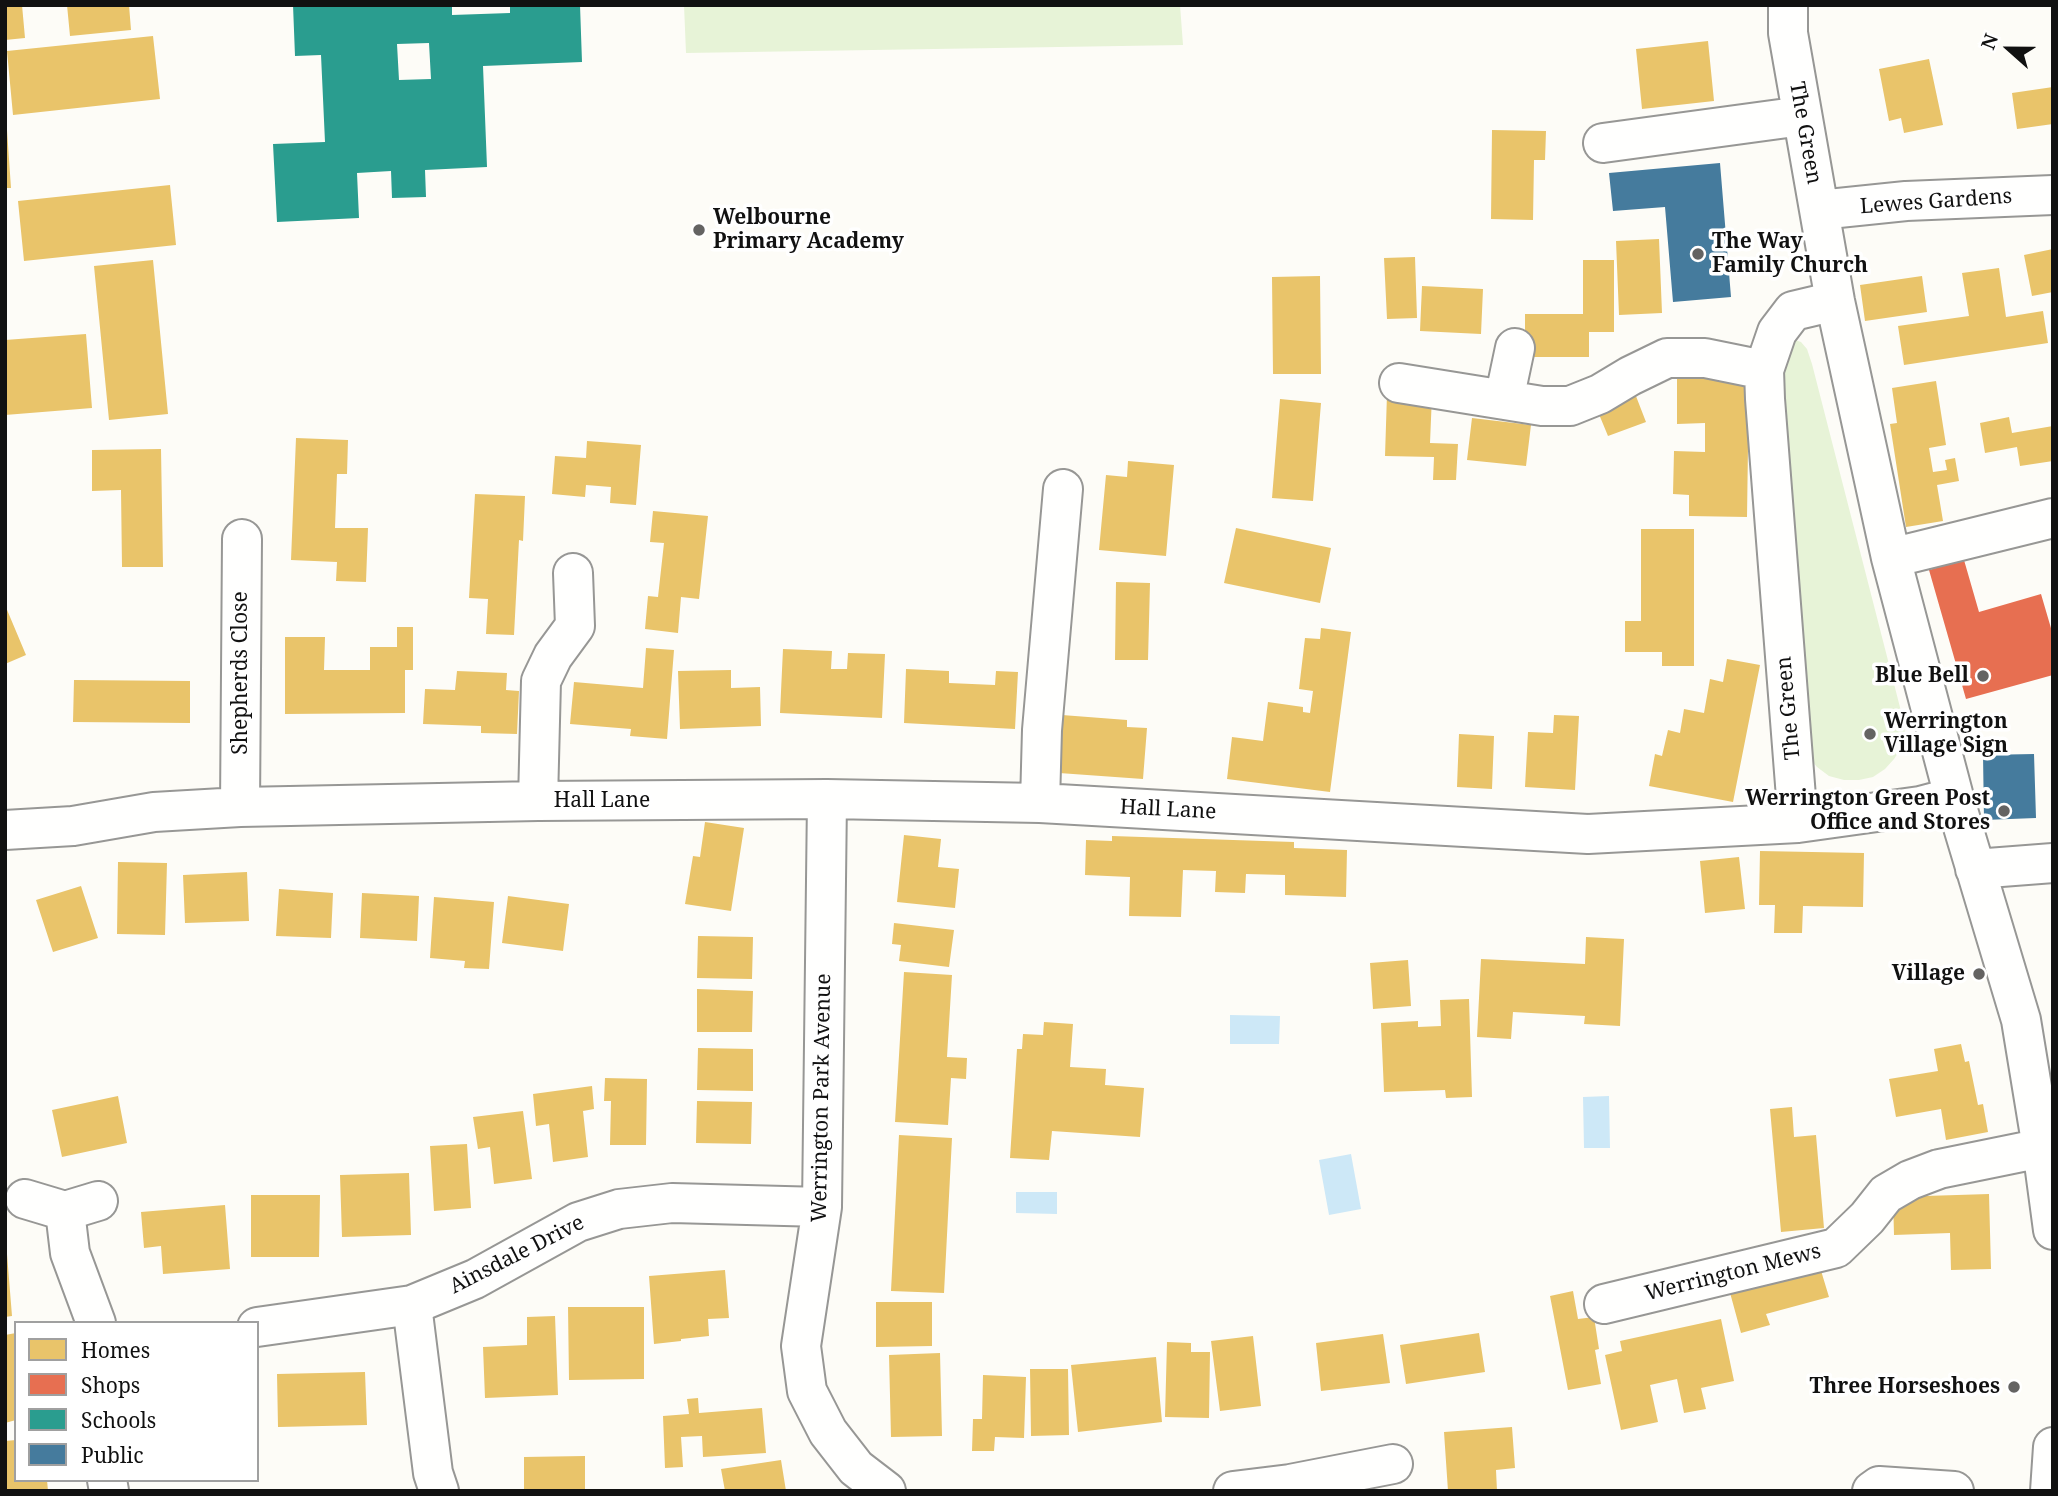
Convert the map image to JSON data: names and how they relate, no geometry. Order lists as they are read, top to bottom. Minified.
{"streets":{"street":["The Green","Lewes Gardens","Shepherds Close","Hall Lane","Werrington Park Avenue","Ainsdale Drive","Werrington Mews"]},"crossings":[["The Green","Lewes Gardens"],["The Green","Hall Lane"],["The Green","Werrington Mews"],["Shepherds Close","Hall Lane"],["Hall Lane","Werrington Park Avenue"],["Werrington Park Avenue","Ainsdale Drive"]],"places":["Welbourne Primary Academy","The Way Family Church","Blue Bell","Werrington Village Sign","Werrington Green Post Office and Stores","Village","Three Horseshoes"],"legend":["Homes","Shops","Schools","Public"],"north":"left"}
